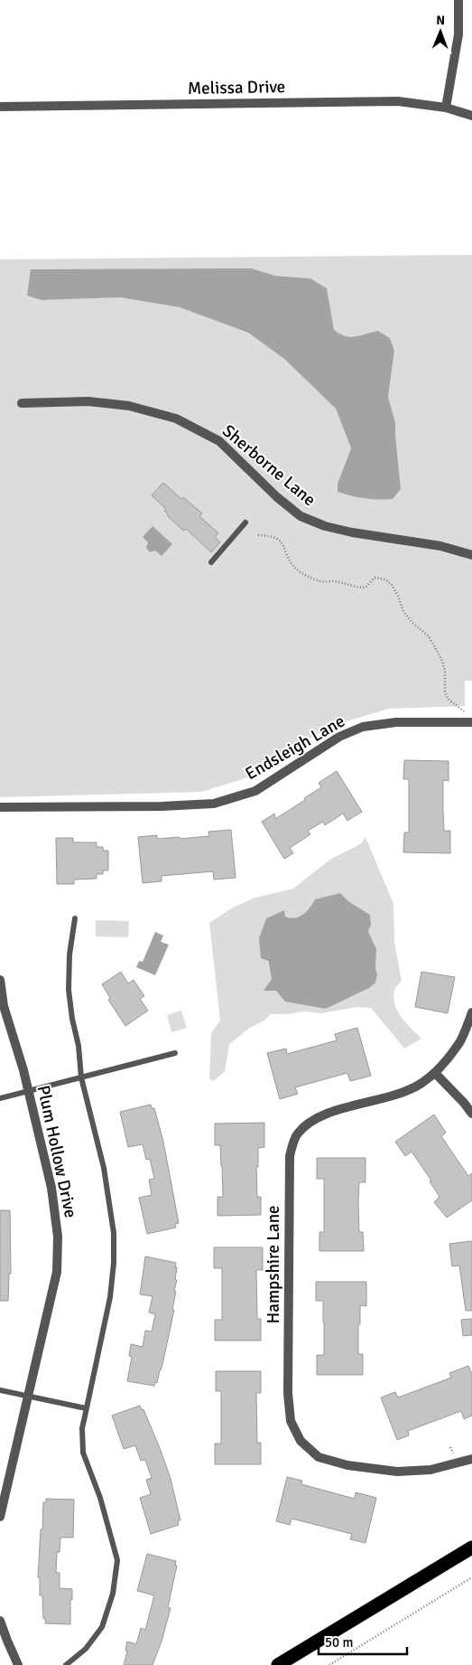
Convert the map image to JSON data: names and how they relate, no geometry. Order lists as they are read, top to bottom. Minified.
{"streets":{"street":["Melissa Drive","Sherborne Lane","Endsleigh Lane","Plum Hollow Drive","Hampshire Lane"]},"scale_bar":"50 m","north":"top"}
